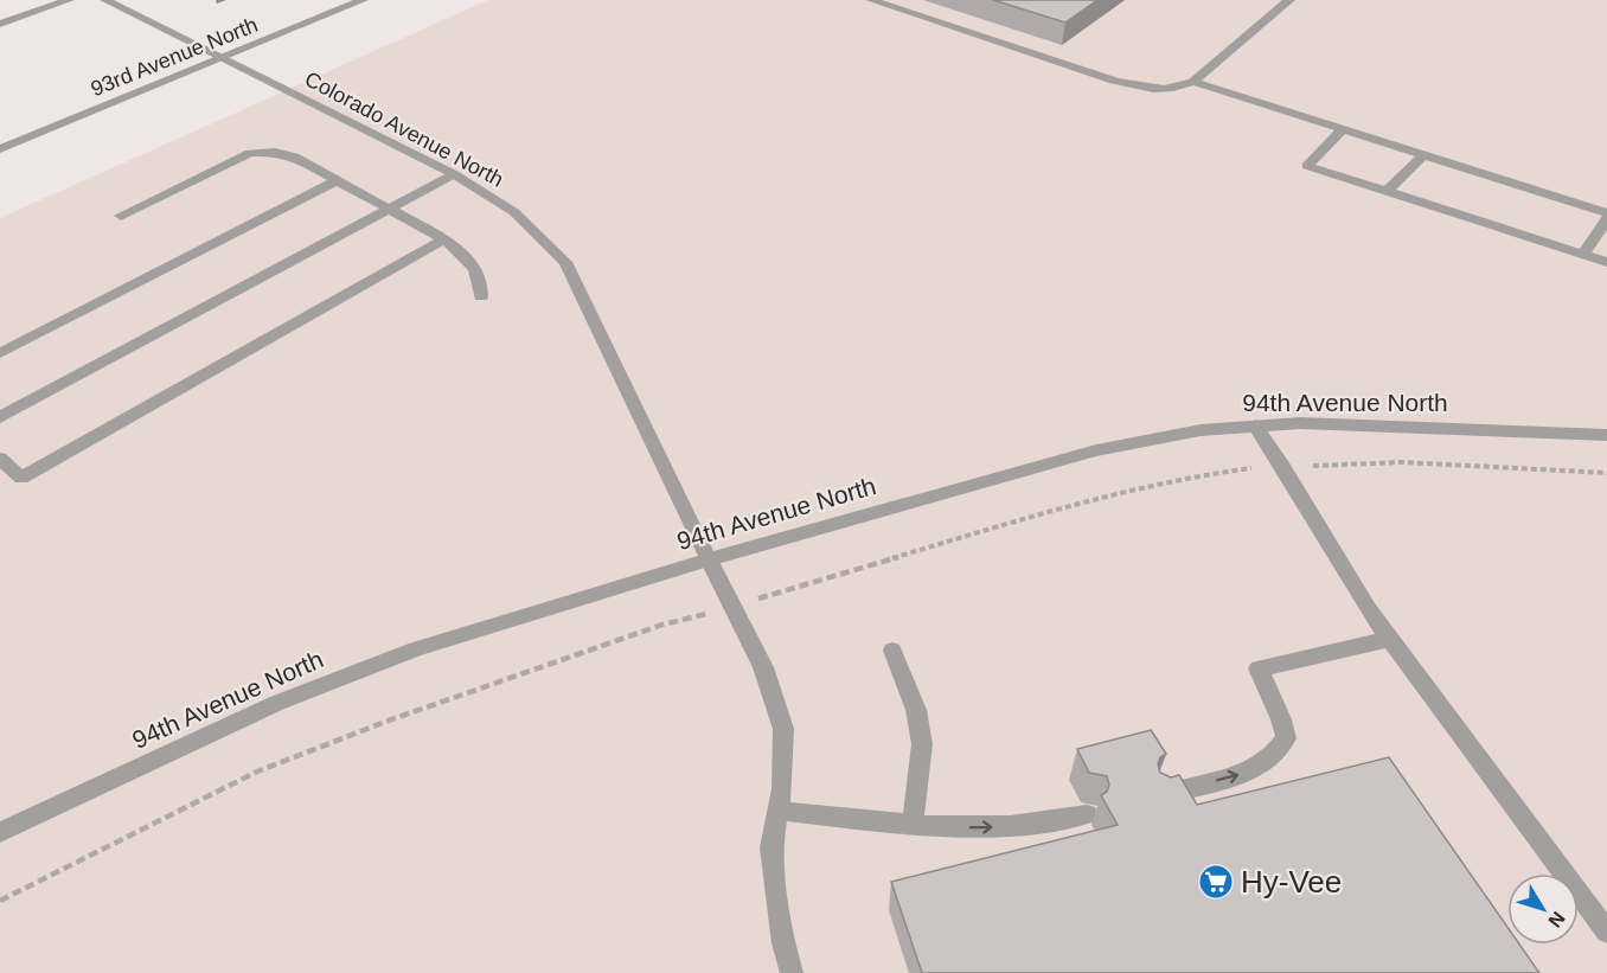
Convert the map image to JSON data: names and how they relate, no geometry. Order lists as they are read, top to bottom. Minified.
{"streets":{"street":["93rd Avenue North","Colorado Avenue North","94th Avenue North"]},"crossings":[["93rd Avenue North","Colorado Avenue North"],["Colorado Avenue North","94th Avenue North"]],"places":{"supermarket":["Hy-Vee"]},"north":"bottom right"}
